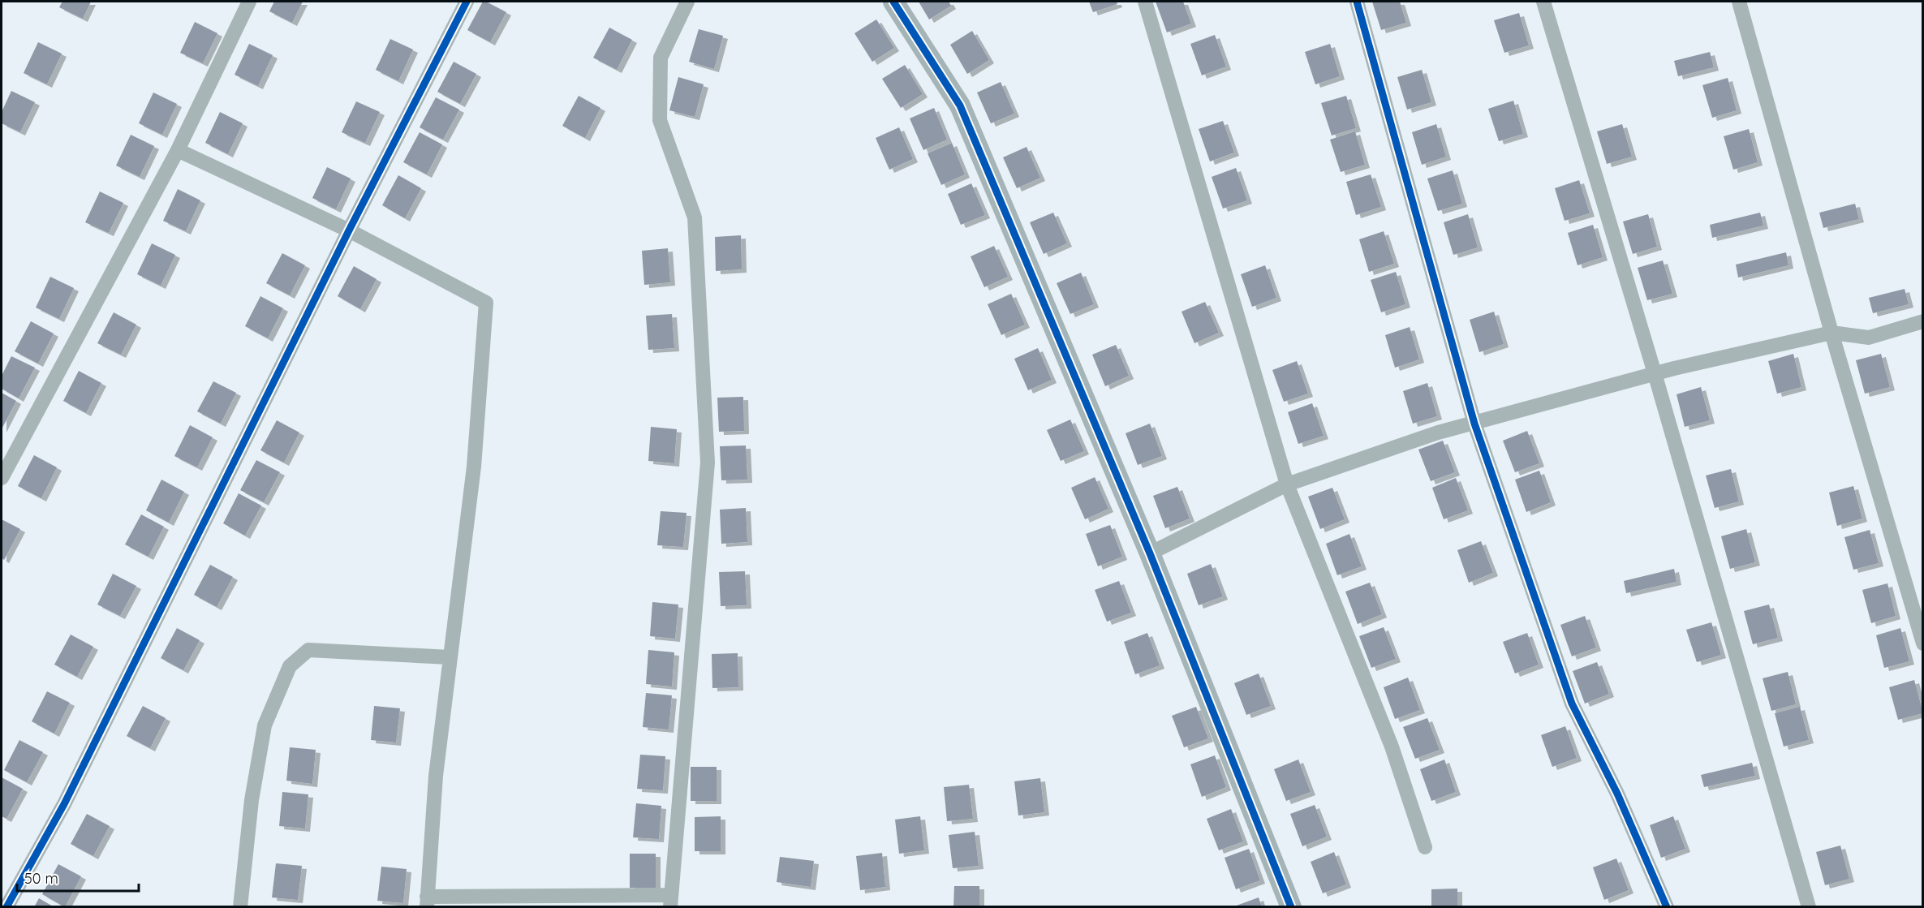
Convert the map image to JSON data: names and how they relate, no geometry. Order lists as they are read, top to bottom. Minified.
{"scale_bar":"50 m"}
